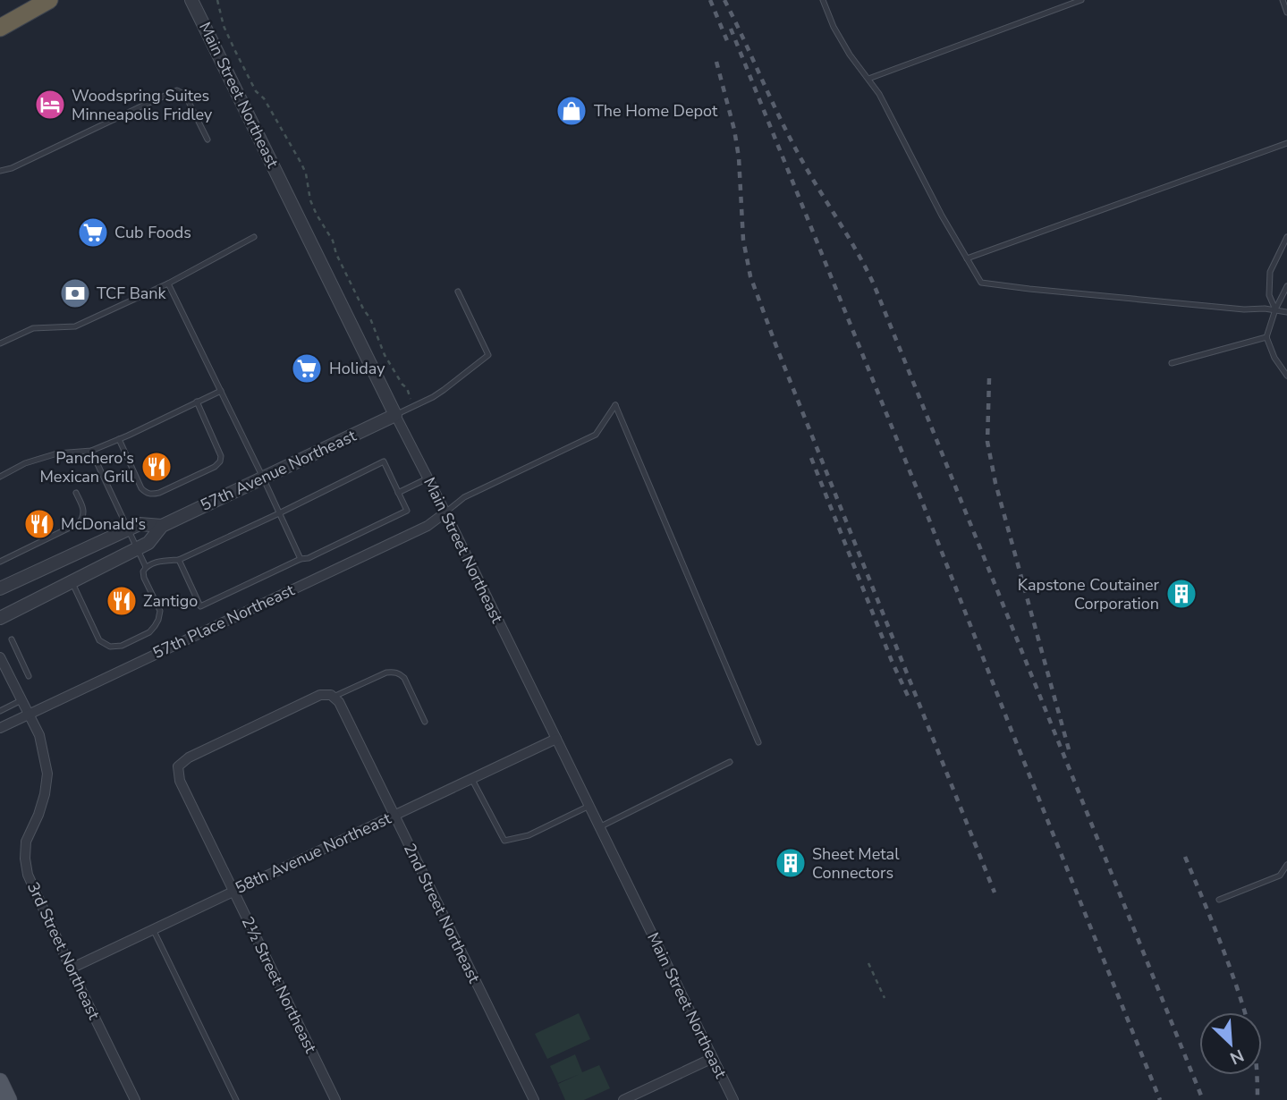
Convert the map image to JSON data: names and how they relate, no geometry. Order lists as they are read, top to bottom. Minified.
{"streets":{"street":["Main Street Northeast","57th Avenue Northeast","57th Place Northeast","58th Avenue Northeast","2nd Street Northeast","3rd Street Northeast","2½ Street Northeast"]},"crossings":[["Main Street Northeast","57th Avenue Northeast"],["Main Street Northeast","57th Place Northeast"],["Main Street Northeast","58th Avenue Northeast"],["57th Place Northeast","3rd Street Northeast"],["58th Avenue Northeast","2nd Street Northeast"],["58th Avenue Northeast","3rd Street Northeast"],["58th Avenue Northeast","2½ Street Northeast"],["2nd Street Northeast","2½ Street Northeast"]],"places":{"hotel":["Woodspring Suites Minneapolis Fridley"],"shop":["The Home Depot"],"supermarket":["Cub Foods","Holiday"],"bank":["TCF Bank"],"restaurant":["Panchero's Mexican Grill","McDonald's","Zantigo"],"building":["Kapstone Coutainer Corporation","Sheet Metal Connectors"]},"north":"bottom right"}
